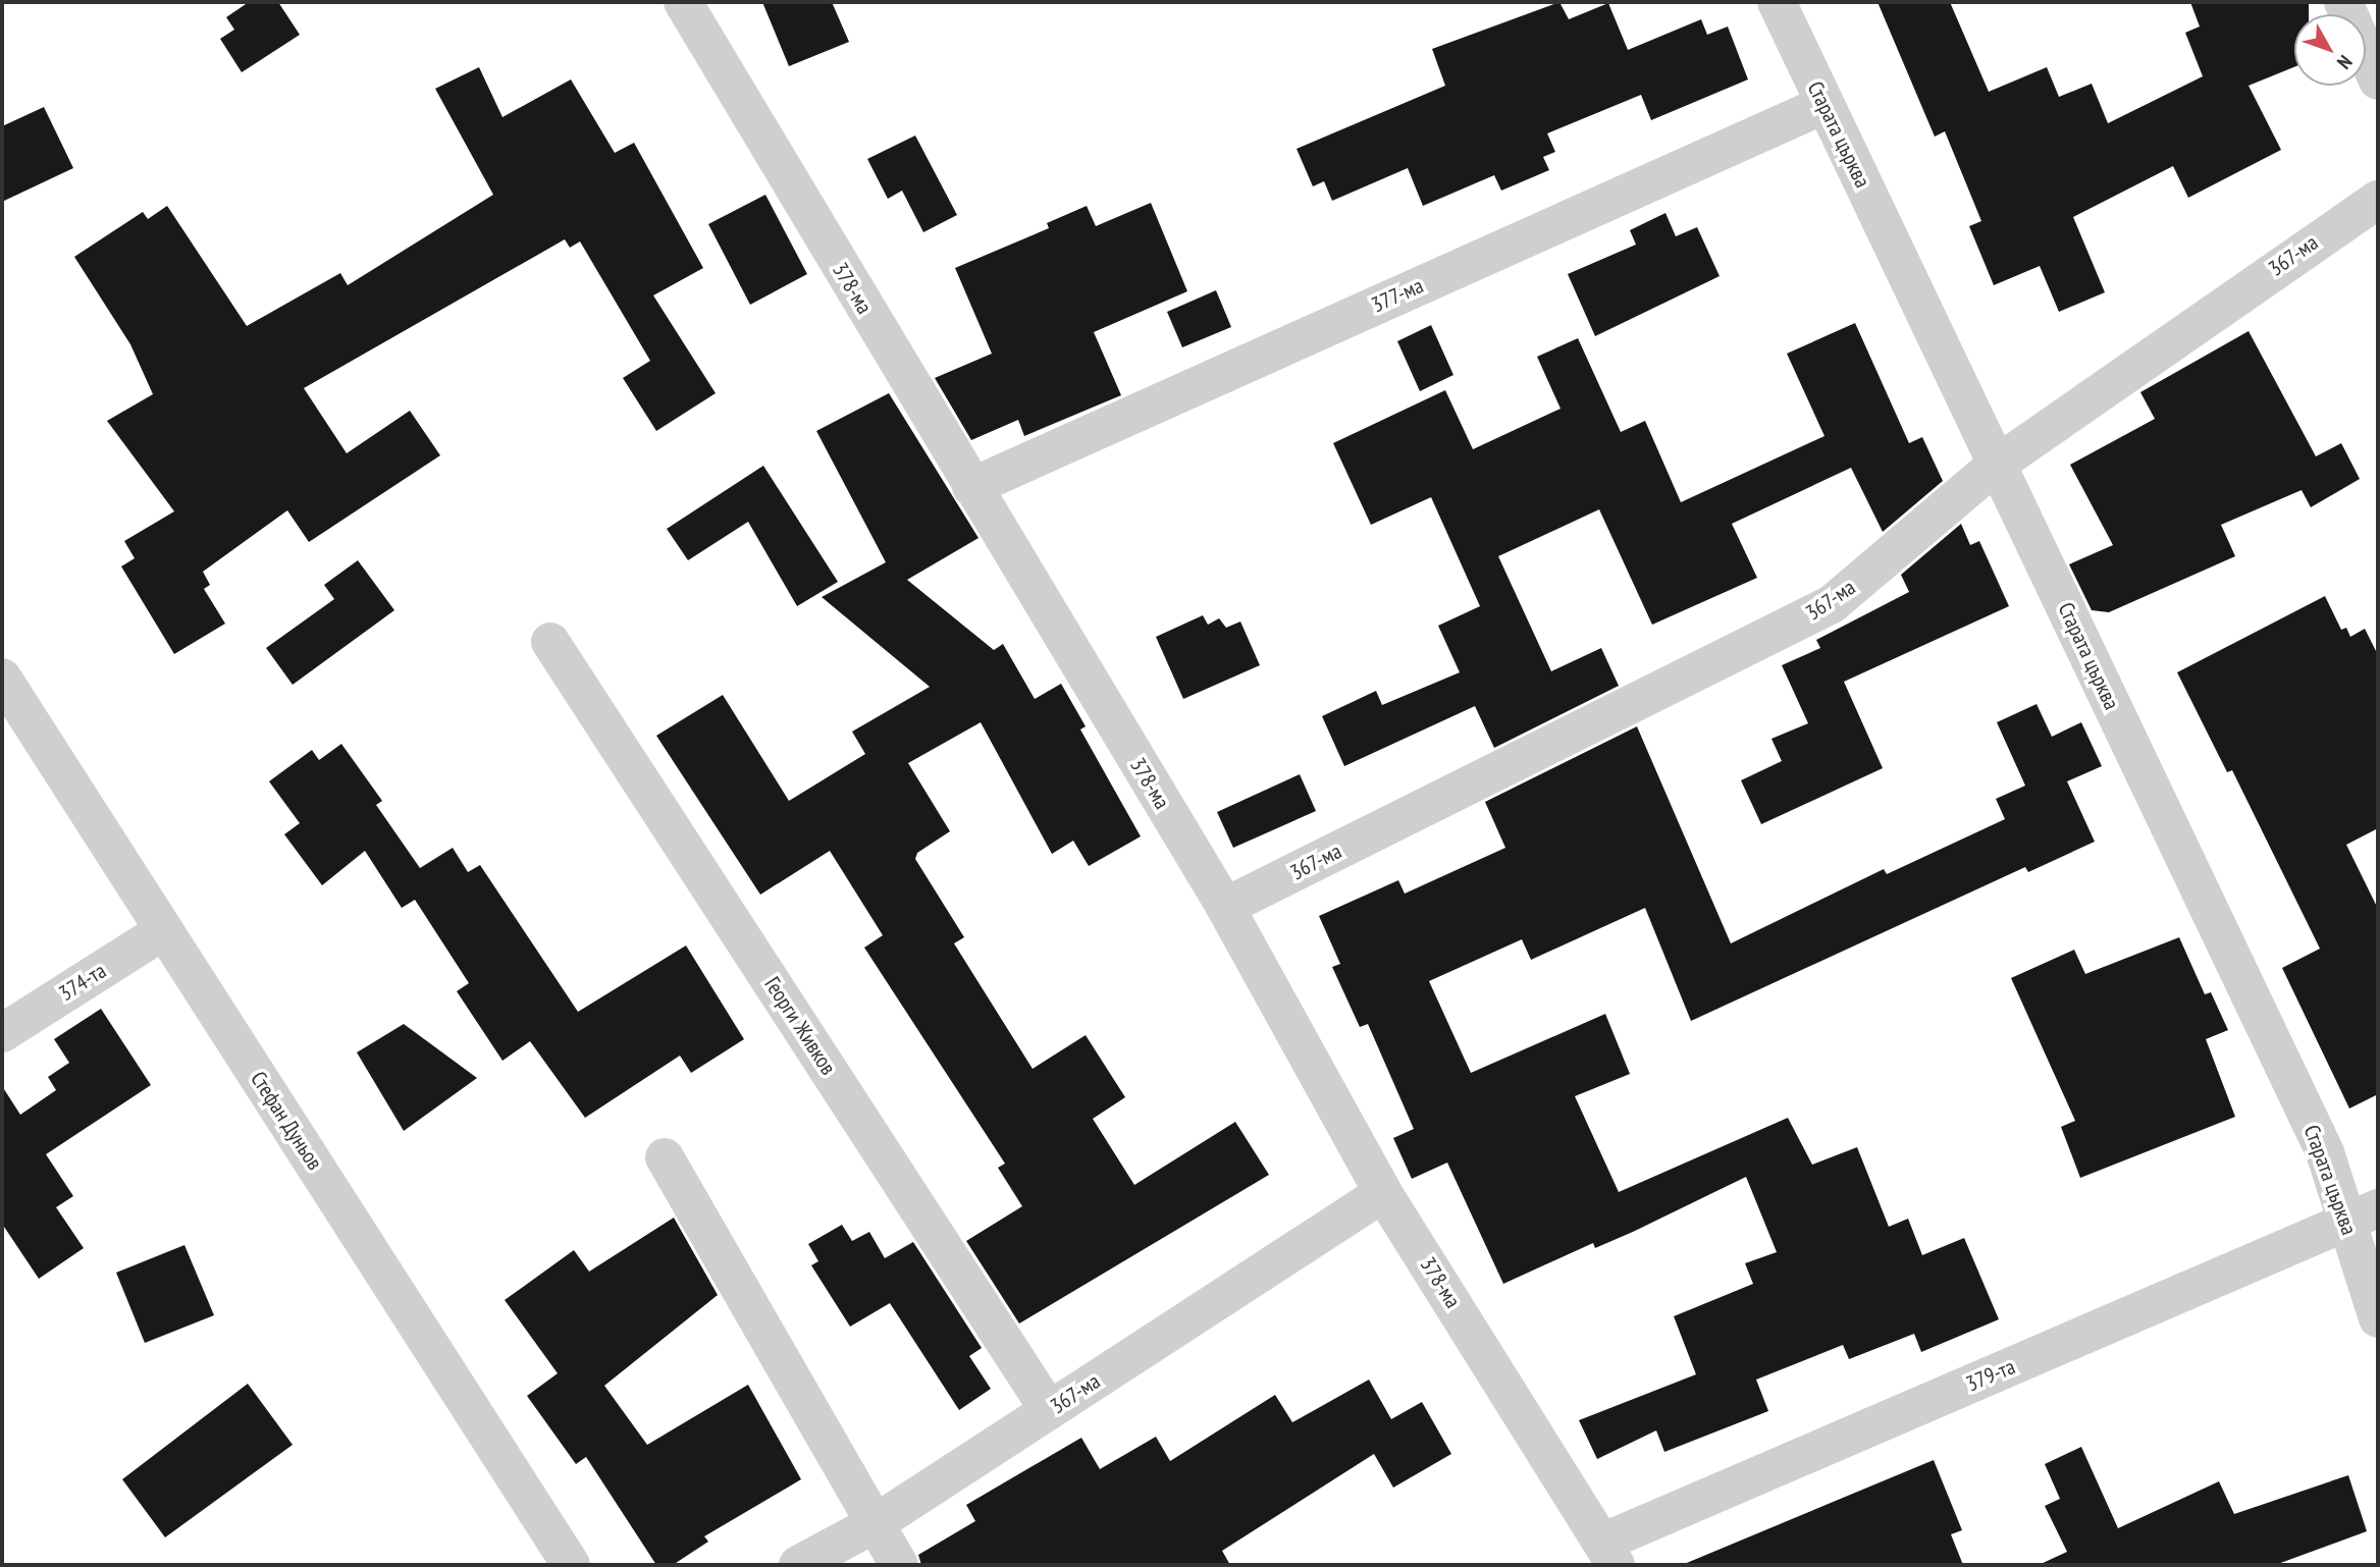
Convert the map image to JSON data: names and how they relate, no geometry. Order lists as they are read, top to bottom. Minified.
{"streets":{"street":["Старата църква","367-ма","378-ма","377-ма","374-та","Георги Живков","Стефан Дуньов","379-та"]},"crossings":[["Старата църква","367-ма"],["Старата църква","377-ма"],["Старата църква","379-та"],["367-ма","378-ма"],["367-ма","Георги Живков"],["378-ма","377-ма"],["378-ма","379-та"],["374-та","Стефан Дуньов"]],"north":"bottom right"}
